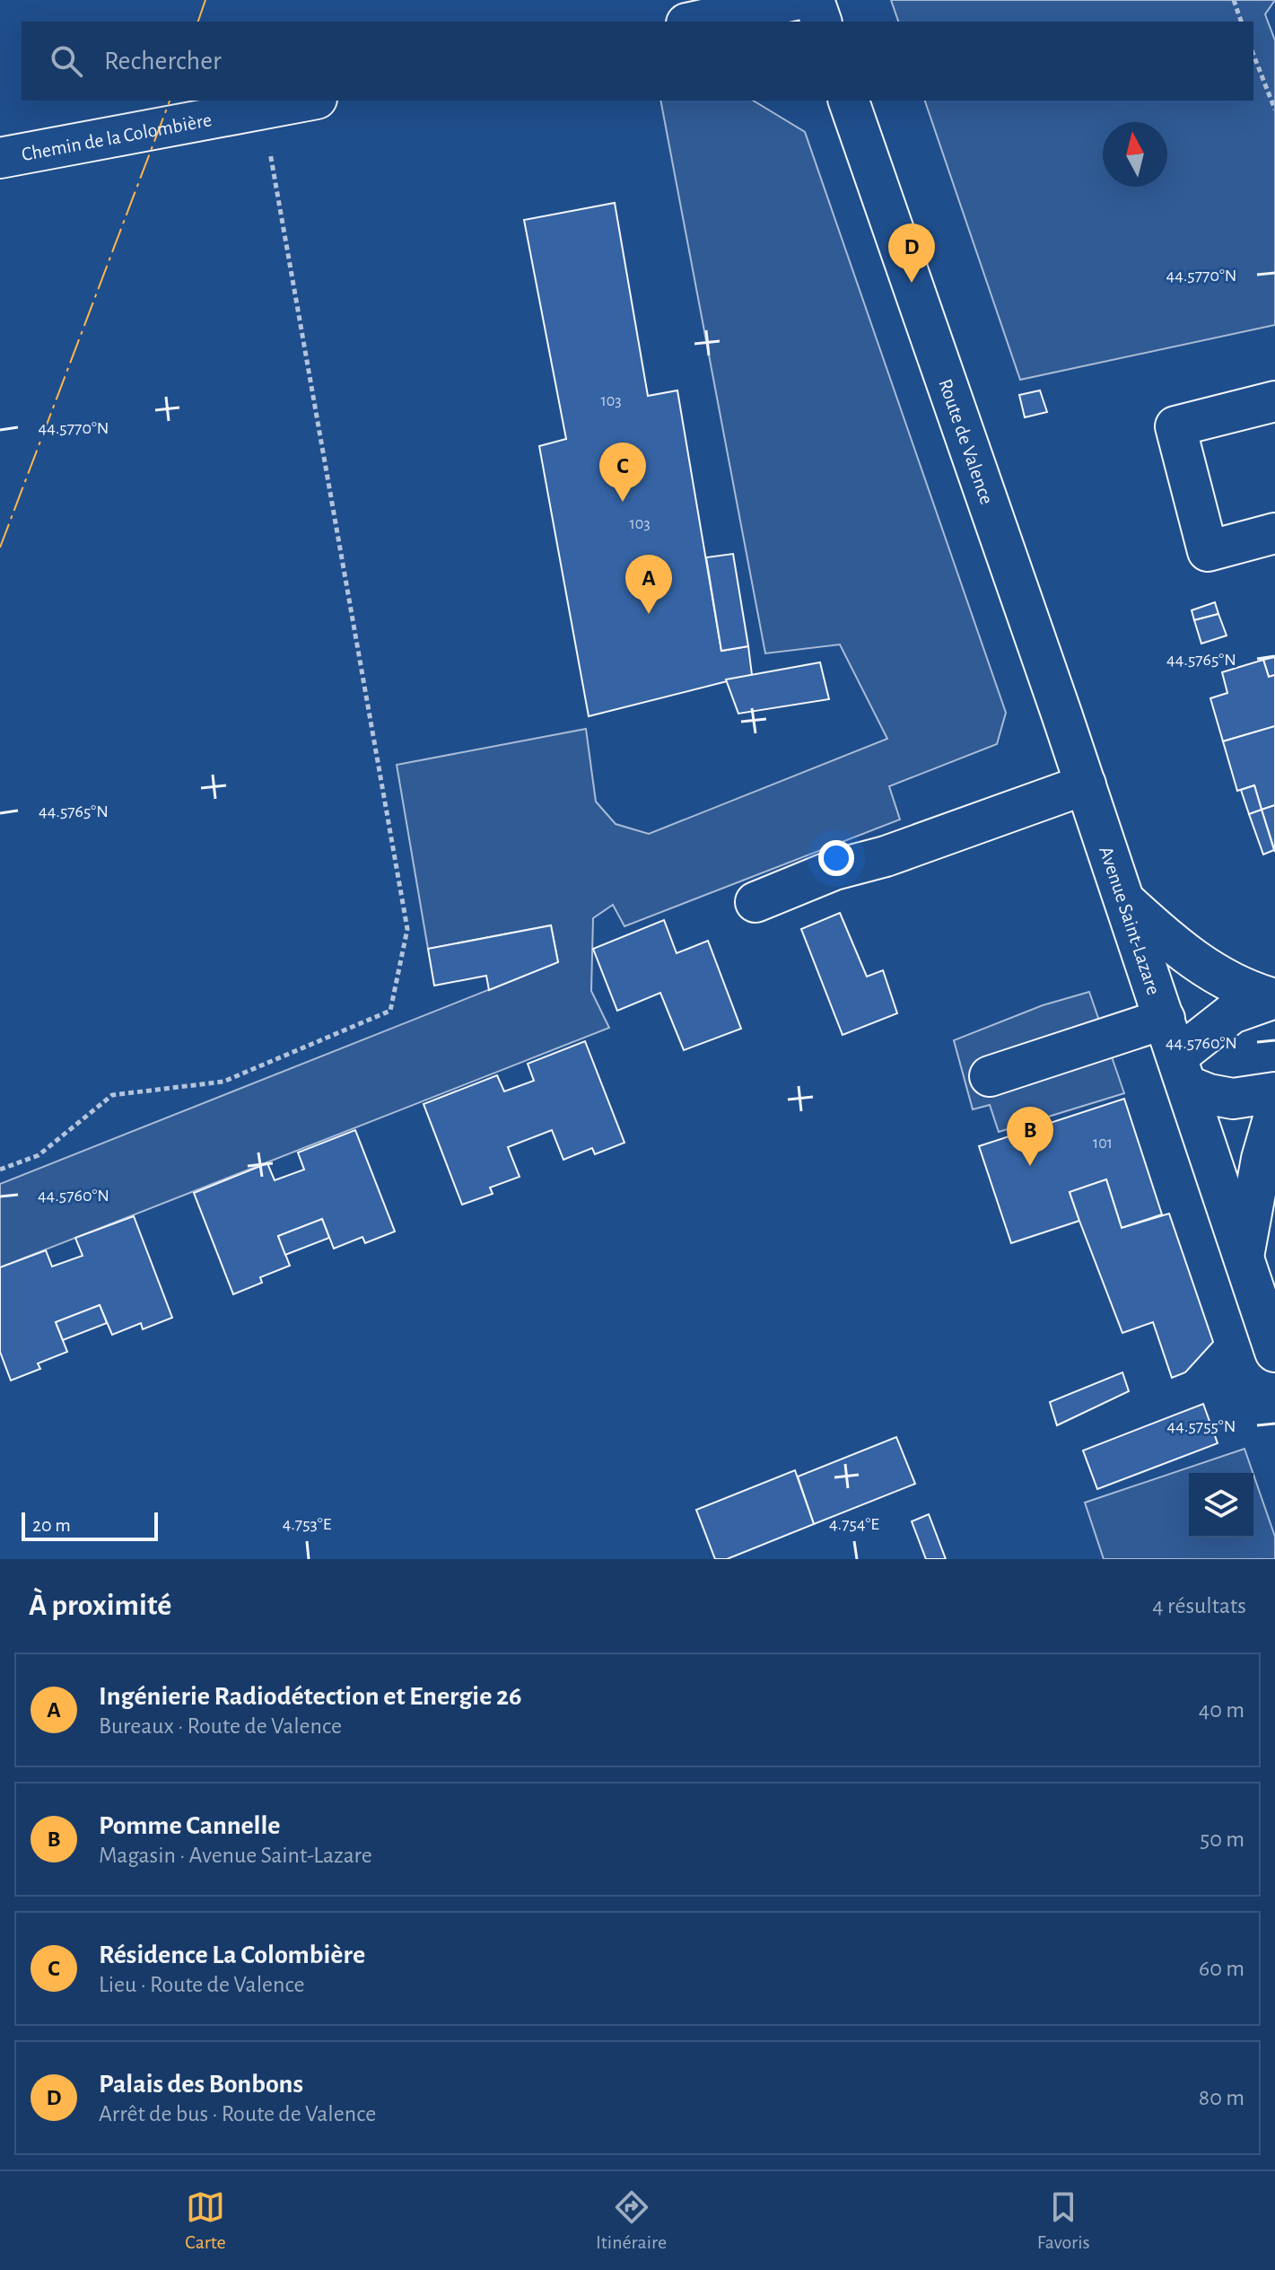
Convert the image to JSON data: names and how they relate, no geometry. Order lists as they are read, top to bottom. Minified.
{"streets":{"main road":["Chemin de la Colombière","Route de Valence","Avenue Saint-Lazare"]},"crossings":[["Route de Valence","Avenue Saint-Lazare"]],"house_numbers":["103","103","101"],"scale_bar":"20 m","north":"top","page":{"search":"Rechercher","pins":["D","C","A","B"],"scale":"20 m","heading":["À proximité","4 résultats"],"list":[{"mark":"A","name":"Ingénierie Radiodétection et Energie 26","note":"Bureaux · Route de Valence","value":"40 m"},{"mark":"B","name":"Pomme Cannelle","note":"Magasin · Avenue Saint-Lazare","value":"50 m"},{"mark":"C","name":"Résidence La Colombière","note":"Lieu · Route de Valence","value":"60 m"},{"mark":"D","name":"Palais des Bonbons","note":"Arrêt de bus · Route de Valence","value":"80 m"}],"nav":["Carte","Itinéraire","Favoris"]},"coordinates":["44.5770°N","44.5765°N","44.5760°N","44.5755°N","4.753°E","4.754°E"]}
